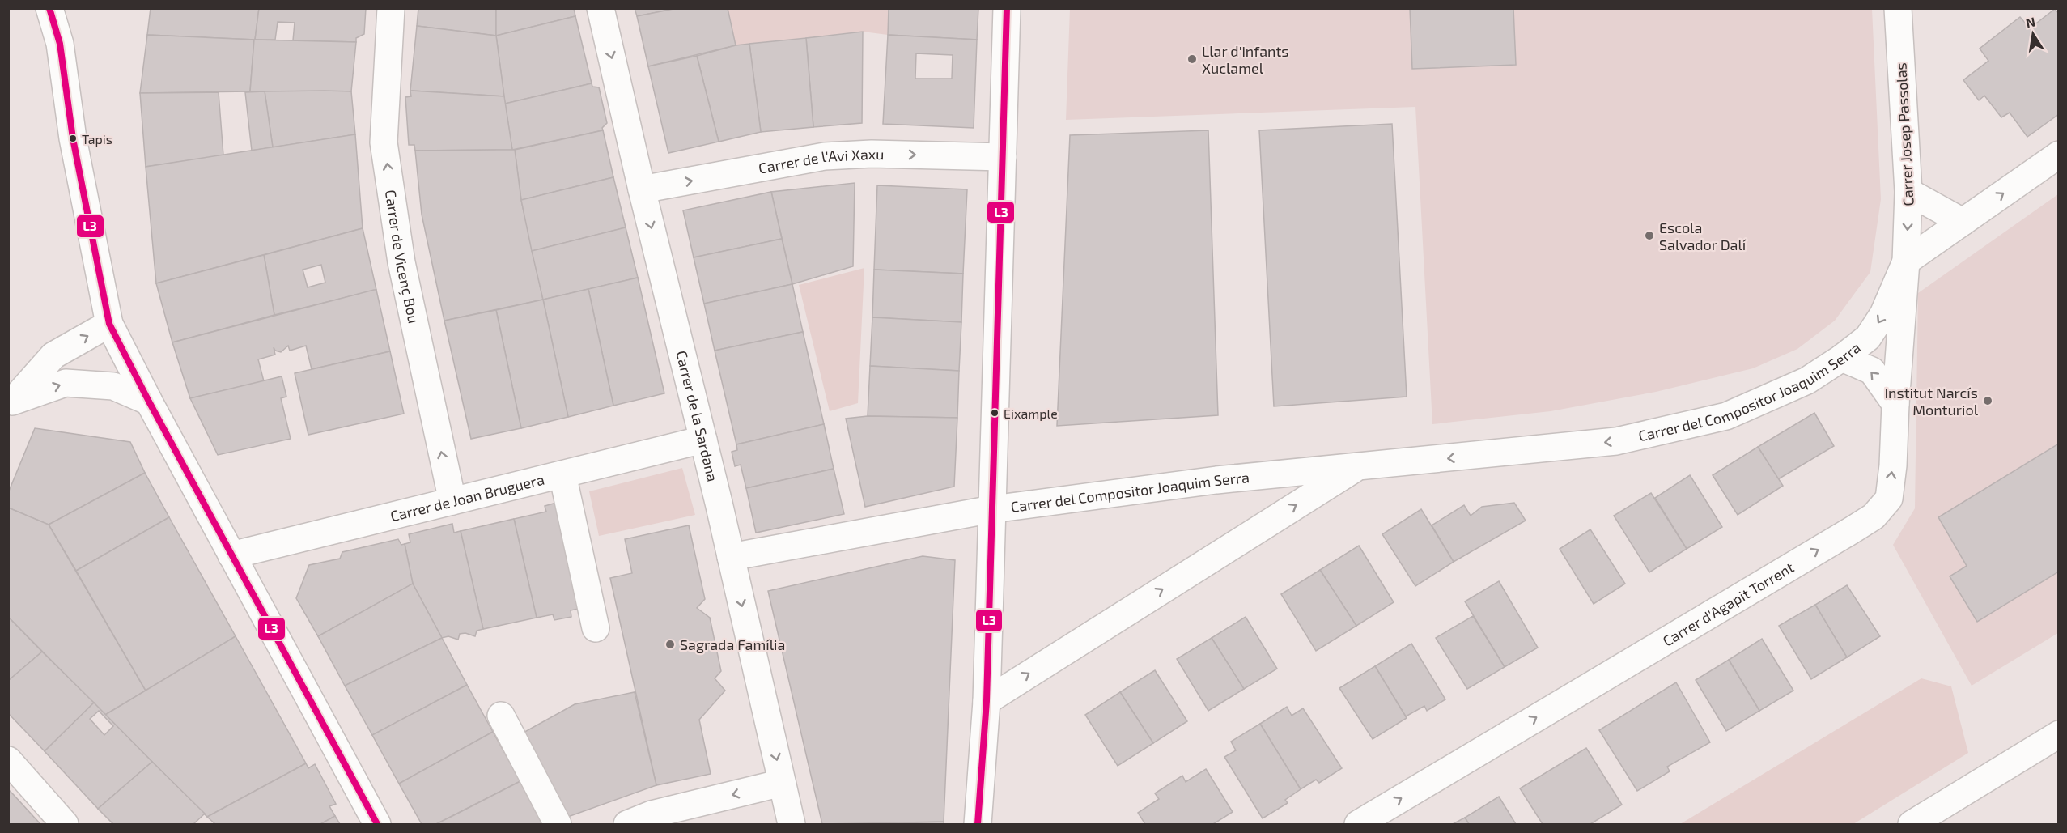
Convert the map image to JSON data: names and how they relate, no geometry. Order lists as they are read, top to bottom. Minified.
{"streets":{"street":["Carrer Josep Passolas","Carrer de l'Avi Xaxu","Carrer de Vicenç Bou","Carrer del Compositor Joaquim Serra","Carrer de la Sardana","Carrer de Joan Bruguera","Carrer d'Agapit Torrent"]},"crossings":[["Carrer Josep Passolas","Carrer del Compositor Joaquim Serra"],["Carrer Josep Passolas","Carrer d'Agapit Torrent"],["Carrer de l'Avi Xaxu","Carrer de la Sardana"],["Carrer de Vicenç Bou","Carrer de Joan Bruguera"],["Carrer del Compositor Joaquim Serra","Carrer de la Sardana"],["Carrer del Compositor Joaquim Serra","Carrer d'Agapit Torrent"],["Carrer de la Sardana","Carrer de Joan Bruguera"]],"one_way":["Carrer de l'Avi Xaxu","Carrer de Vicenç Bou","Carrer d'Agapit Torrent"],"places":["Llar d'infants Xuclamel","Tapis","Escola Salvador Dalí","Institut Narcís Monturiol","Eixample","Sagrada Família"],"lines":["transit line L3"],"north":"top"}
